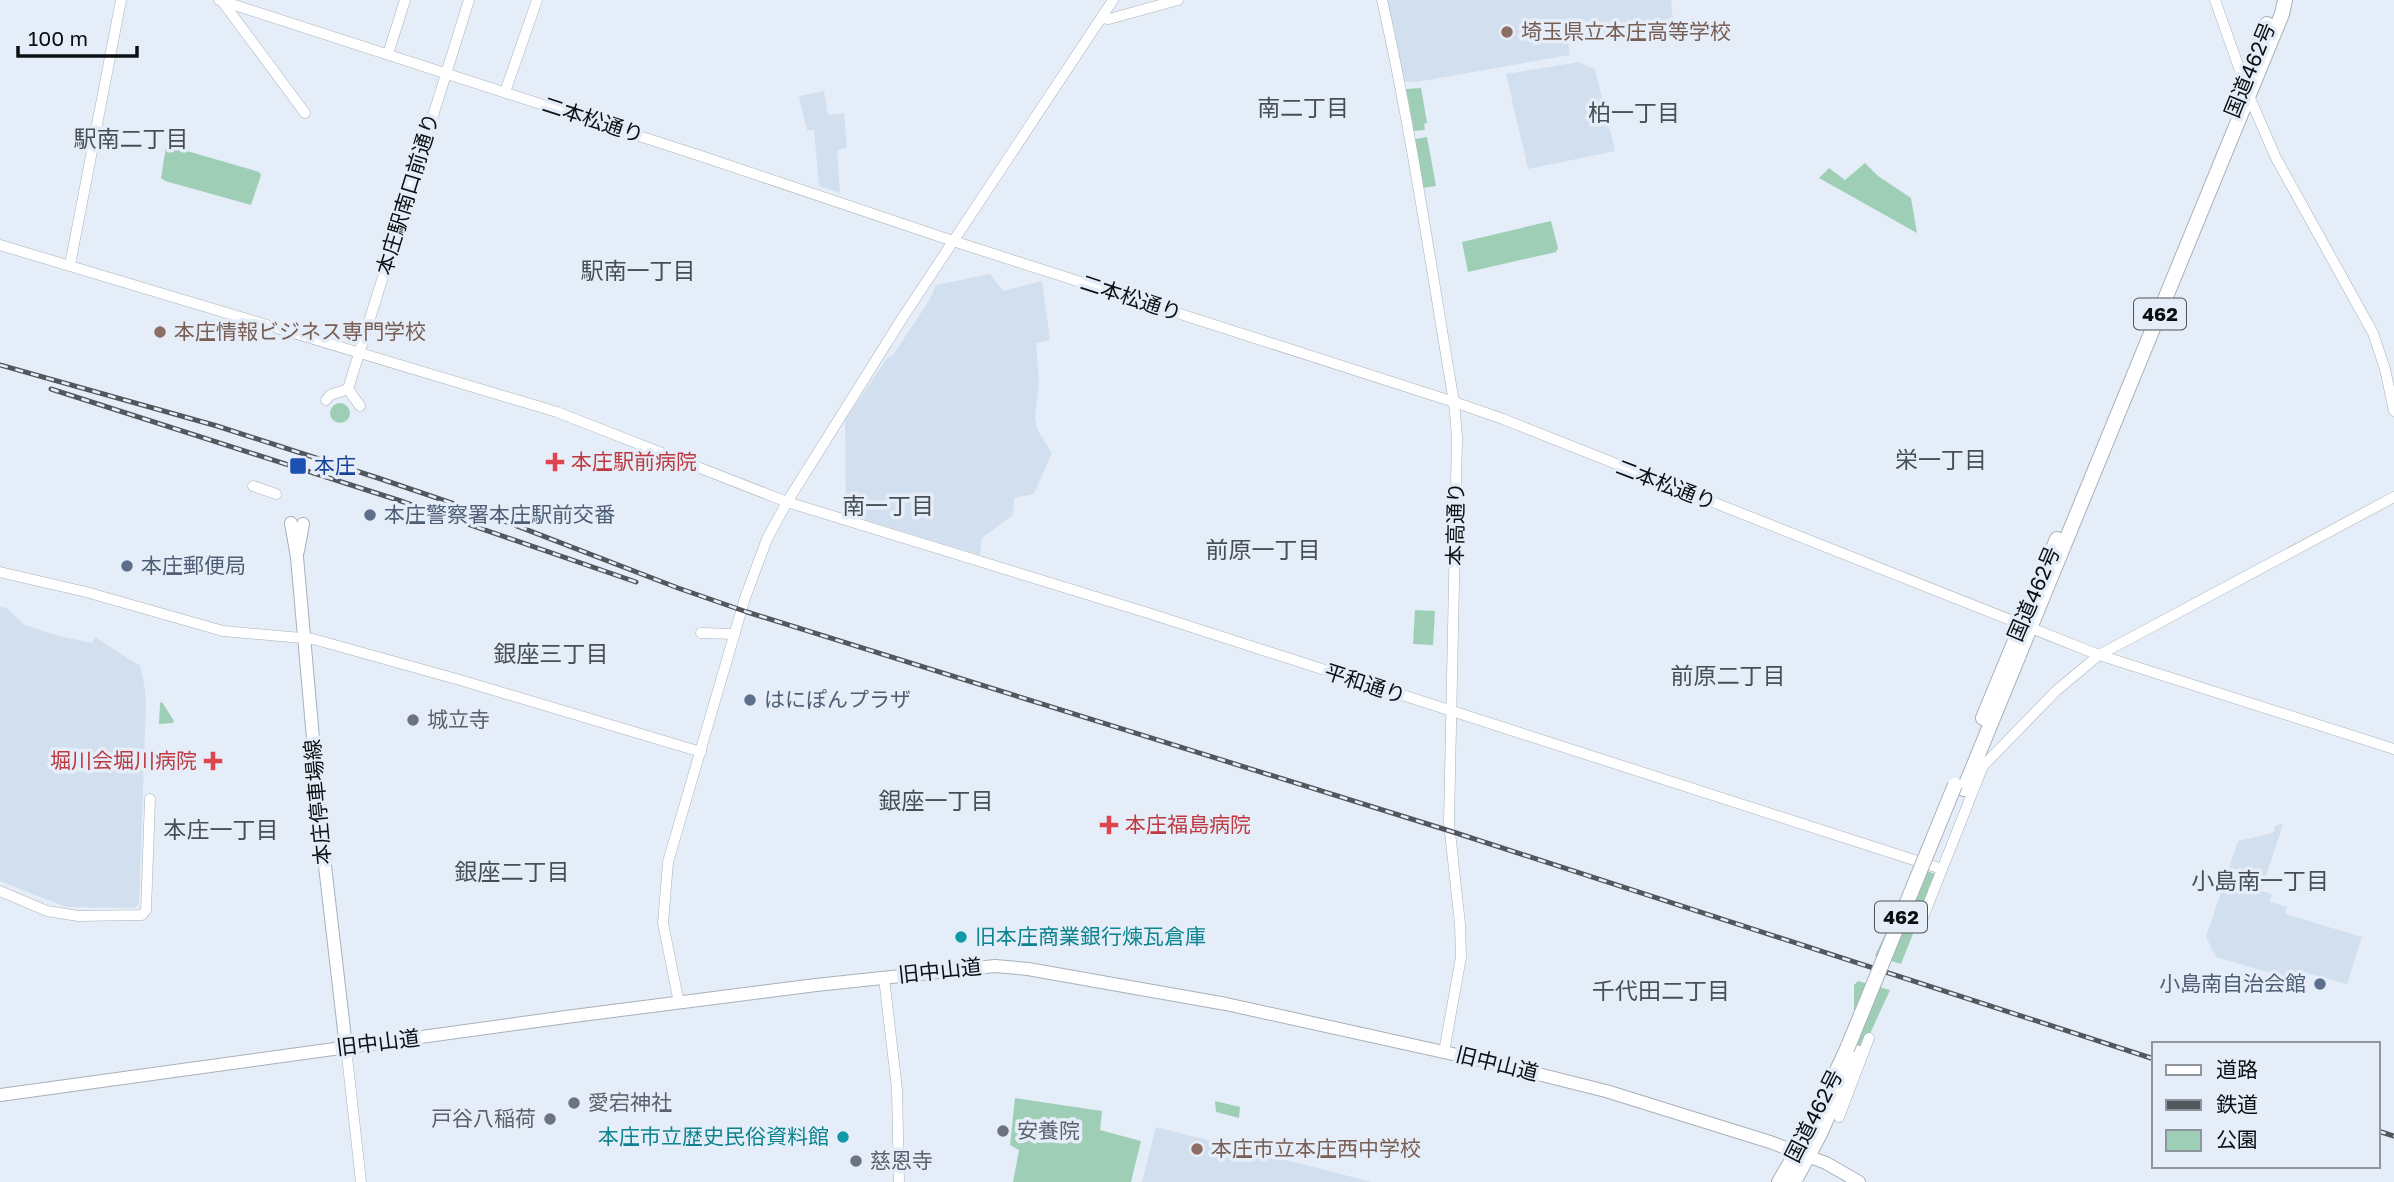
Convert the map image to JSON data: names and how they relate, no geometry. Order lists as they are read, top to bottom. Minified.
{"streets":{"highway":["国道462号","462"],"main road":["本庄停車場線","旧中山道"],"street":["二本松通り","本庄駅南口前通り","本高通り","平和通り"]},"crossings":[["国道462号","二本松通り"],["国道462号","旧中山道"],["二本松通り","本庄駅南口前通り"],["二本松通り","本高通り"],["本庄駅南口前通り","平和通り"],["本高通り","平和通り"],["本高通り","旧中山道"],["本庄停車場線","旧中山道"]],"districts":["南二丁目","柏一丁目","駅南二丁目","駅南一丁目","栄一丁目","南一丁目","前原一丁目","銀座三丁目","前原二丁目","銀座一丁目","本庄一丁目","銀座二丁目","小島南一丁目","千代田二丁目"],"places":{"other":["埼玉県立本庄高等学校","本庄情報ビジネス専門学校","本庄警察署本庄駅前交番","本庄郵便局","はにぽんプラザ","城立寺","旧本庄商業銀行煉瓦倉庫","小島南自治会館","愛宕神社","戸谷八稲荷","安養院","本庄市立歴史民俗資料館","本庄市立本庄西中学校","慈恩寺"],"health":["本庄駅前病院","堀川会堀川病院","本庄福島病院"],"transit":["本庄"]},"legend":["道路","鉄道","公園"],"scale_bar":"100 m"}
